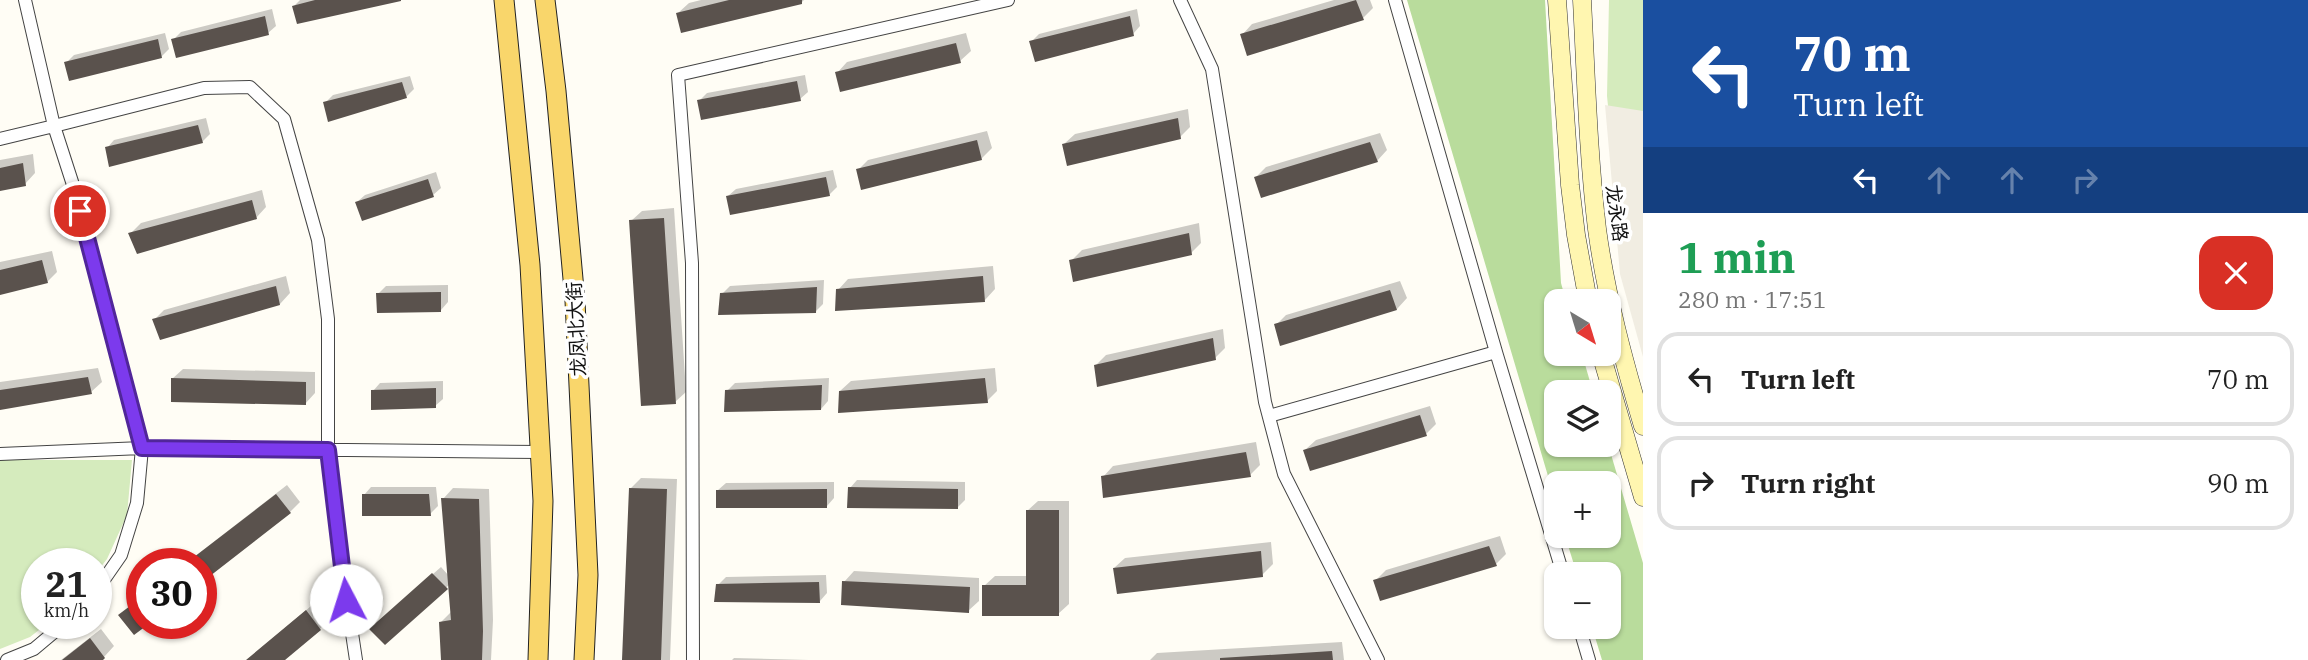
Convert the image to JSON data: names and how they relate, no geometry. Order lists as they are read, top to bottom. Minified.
{"streets":{"main road":["龙永路","龙凤北大街"]},"north":"bottom right","page":{"turn":["70 m","Turn left"],"heading":["1 min","280 m · 17:51"],"map_buttons":["+","−"],"list":[{"name":"Turn left","value":"70 m"},{"name":"Turn right","value":"90 m"}],"speed":"21 km/h","limit":"30"}}
